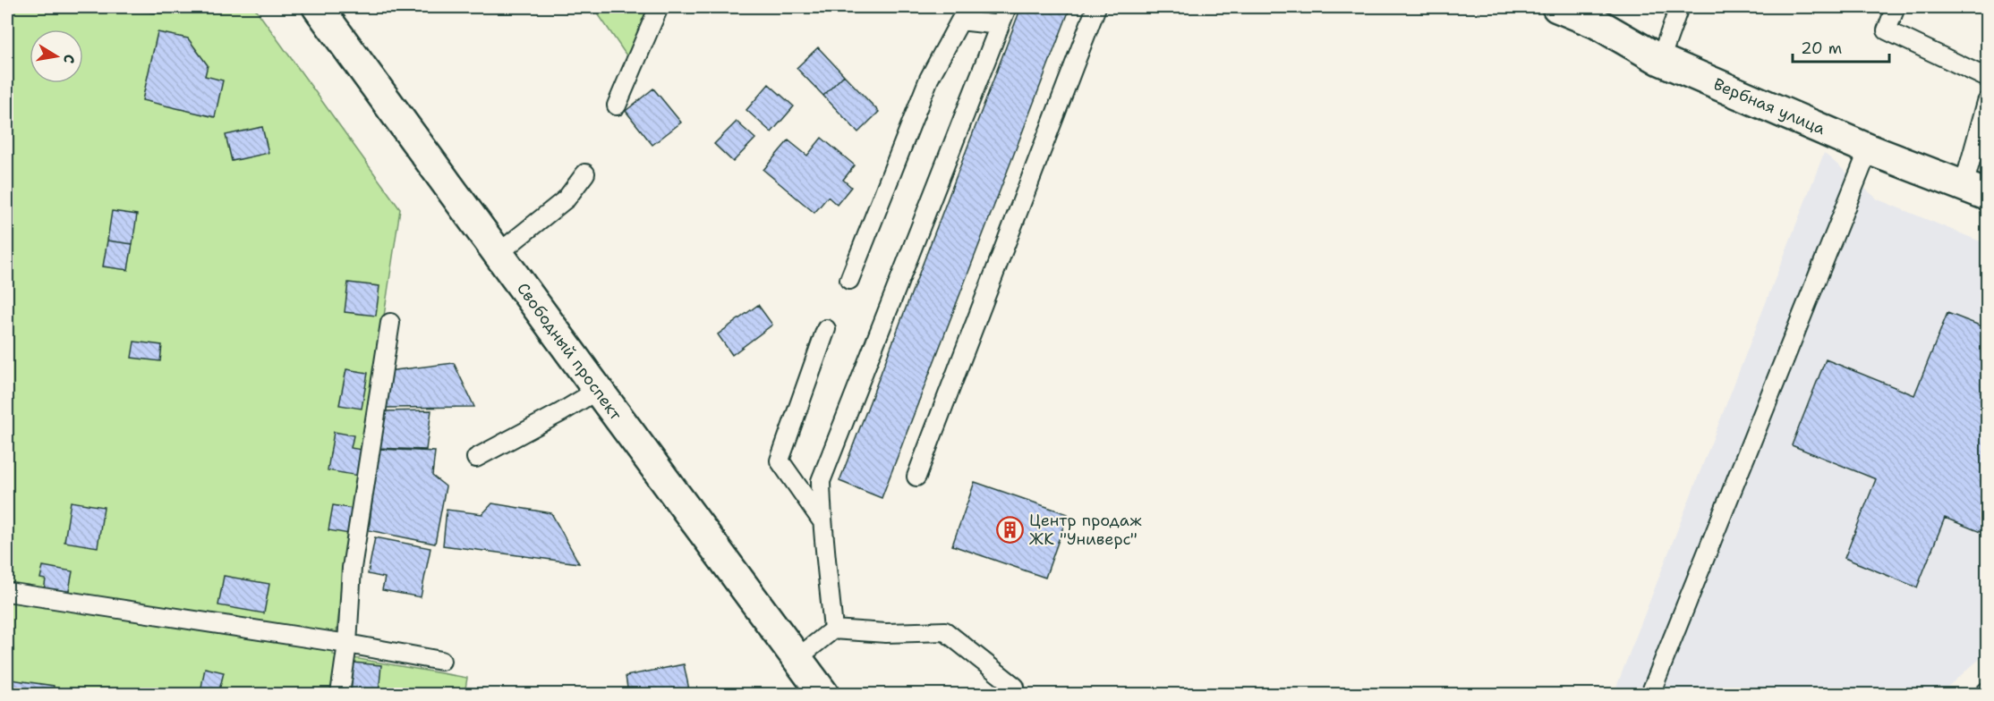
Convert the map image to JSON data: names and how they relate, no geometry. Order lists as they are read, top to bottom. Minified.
{"streets":{"main road":["Вербная улица","Свободный проспект"]},"places":{"building":["Центр продаж ЖК \"Универс\""]},"scale_bar":"20 m","north":"right"}
